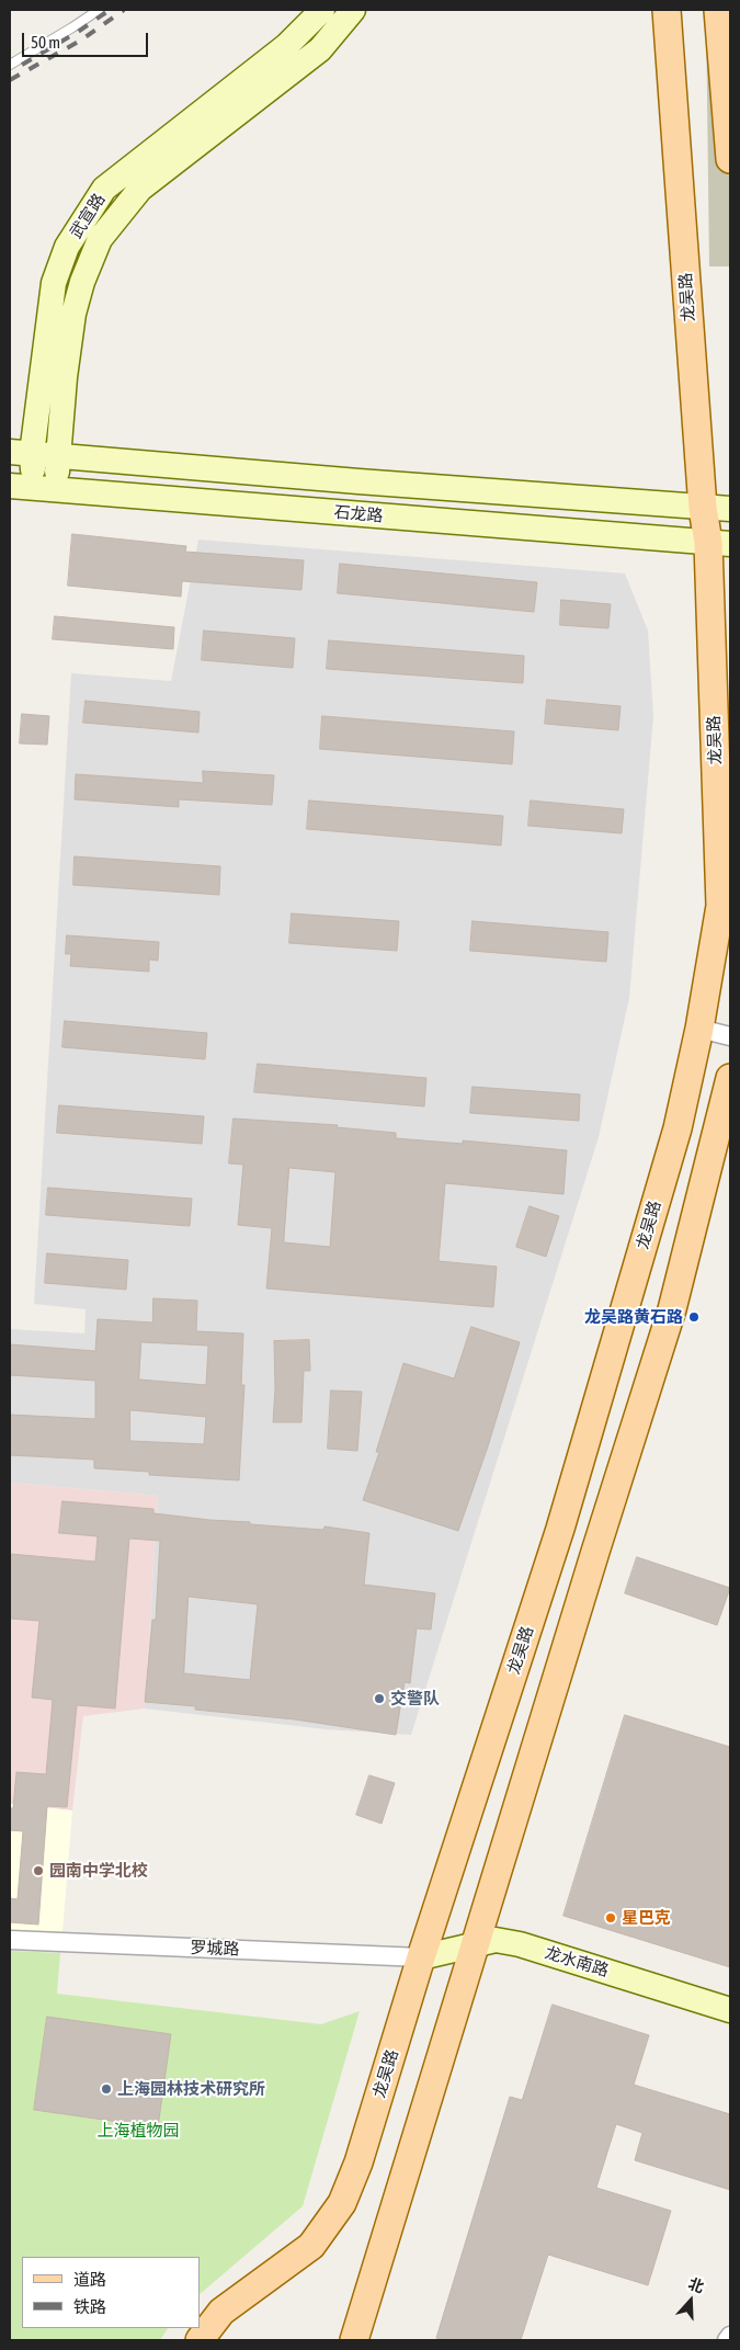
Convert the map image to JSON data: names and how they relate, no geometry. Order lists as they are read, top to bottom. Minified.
{"streets":{"main road":["武宣路","龙吴路","石龙路","龙水南路"],"street":["罗城路"]},"crossings":[["武宣路","石龙路"],["龙吴路","石龙路"],["龙吴路","罗城路"],["龙吴路","龙水南路"],["罗城路","龙水南路"]],"parks":["上海植物园"],"places":["龙吴路黄石路","交警队","园南中学北校","星巴克","上海园林技术研究所"],"legend":["道路","铁路"],"scale_bar":"50 m","north":"top"}
